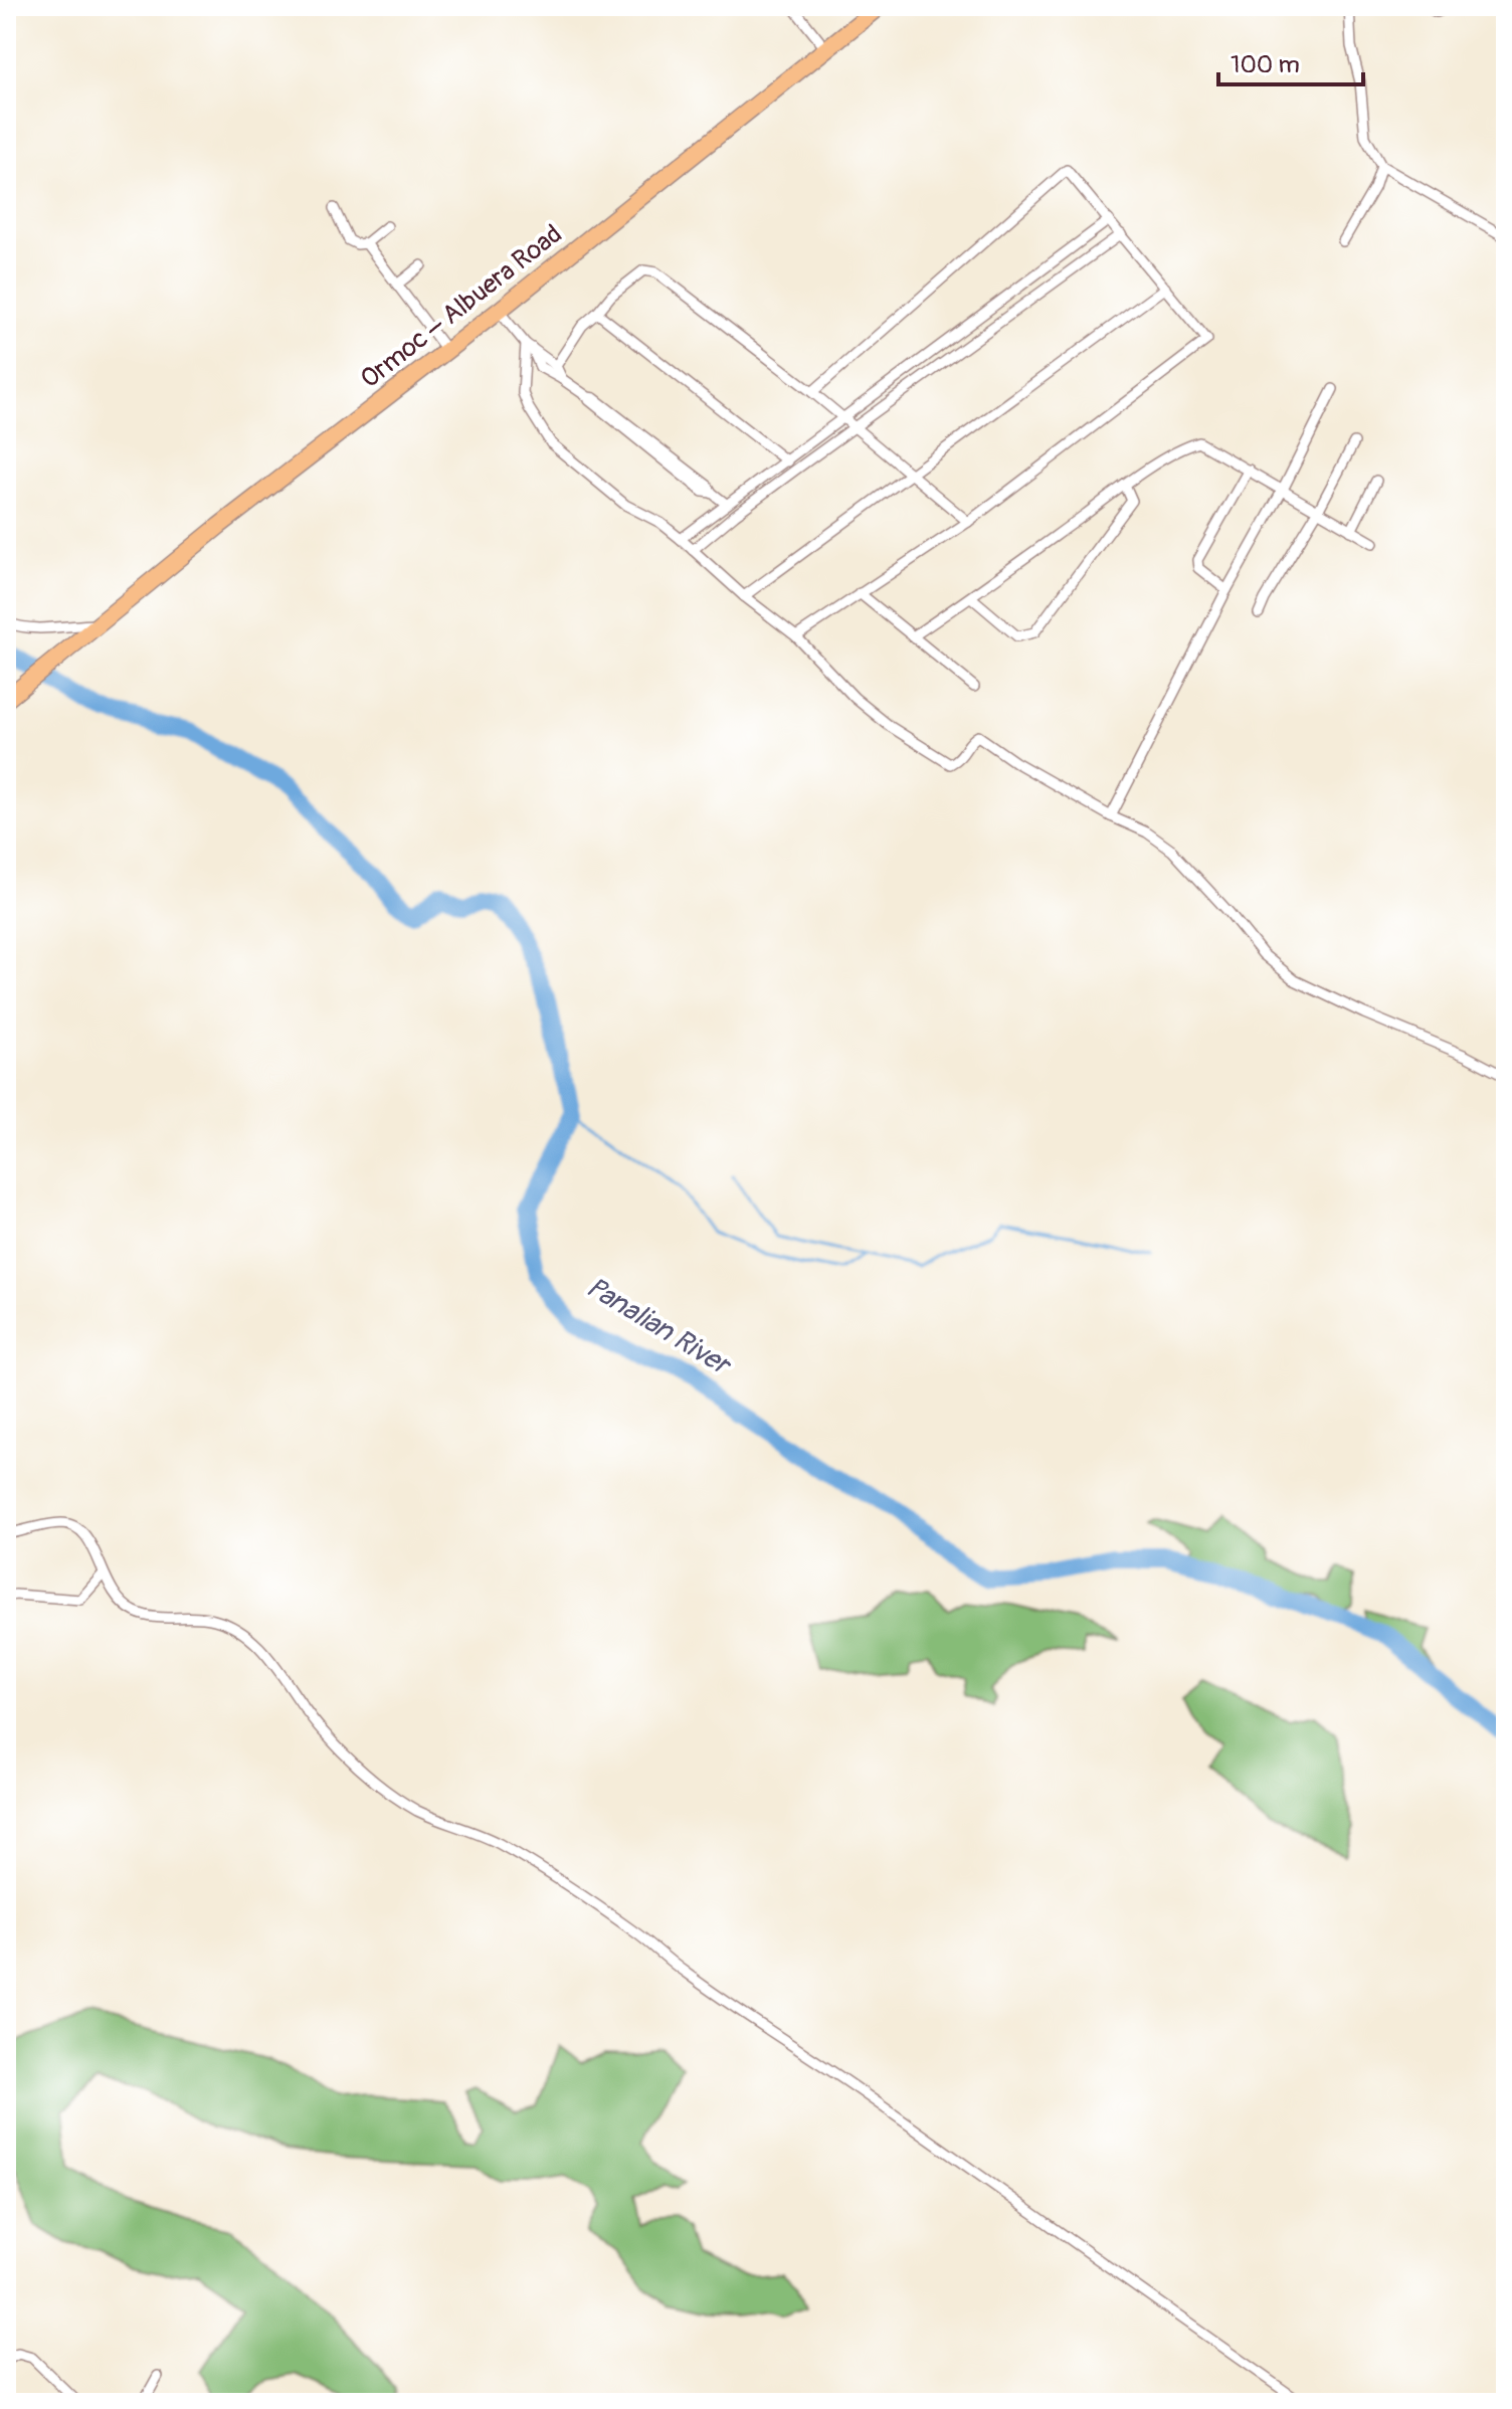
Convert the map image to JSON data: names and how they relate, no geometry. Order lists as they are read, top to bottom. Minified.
{"streets":{"highway":["Ormoc – Albuera Road"]},"water":["Panalian River"],"scale_bar":"100 m"}
